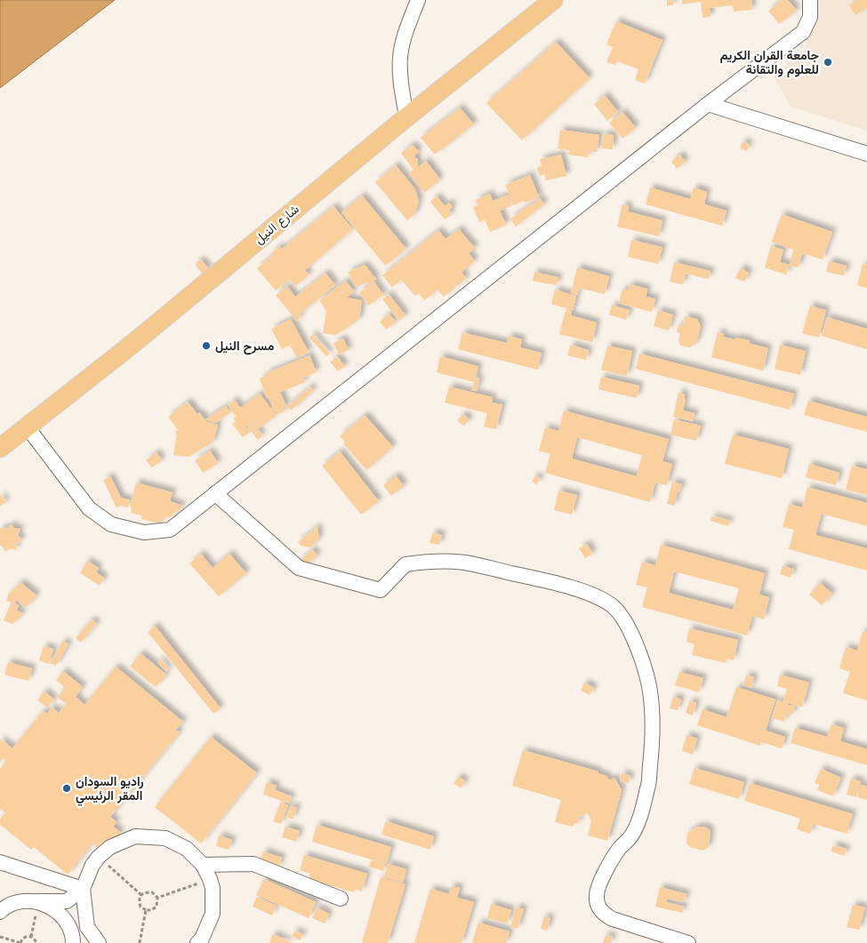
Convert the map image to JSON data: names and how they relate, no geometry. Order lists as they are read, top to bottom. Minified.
{"streets":{"main road":["شارع النيل"]},"places":["جامعة القران الكريم للعلوم والتقانة","مسرح النيل","راديو السودان المقر الرئيسي"]}
